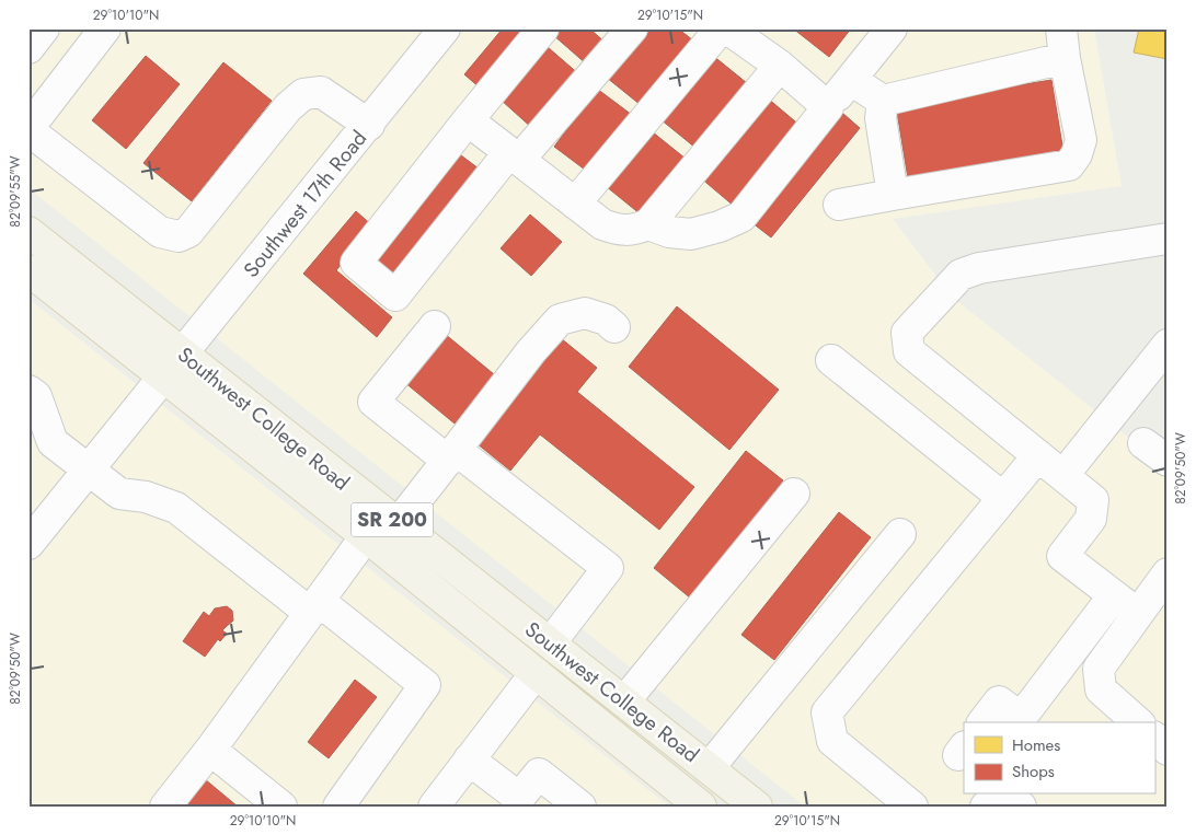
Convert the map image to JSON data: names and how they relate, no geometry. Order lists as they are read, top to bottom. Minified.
{"streets":{"main road":["Southwest College Road","SR 200"],"street":["Southwest 17th Road"]},"crossings":[["Southwest 17th Road","Southwest College Road"]],"legend":["Homes","Shops"],"coordinates":["29°10'10\"N","29°10'15\"N","82°09'55\"W","82°09'50\"W"]}
